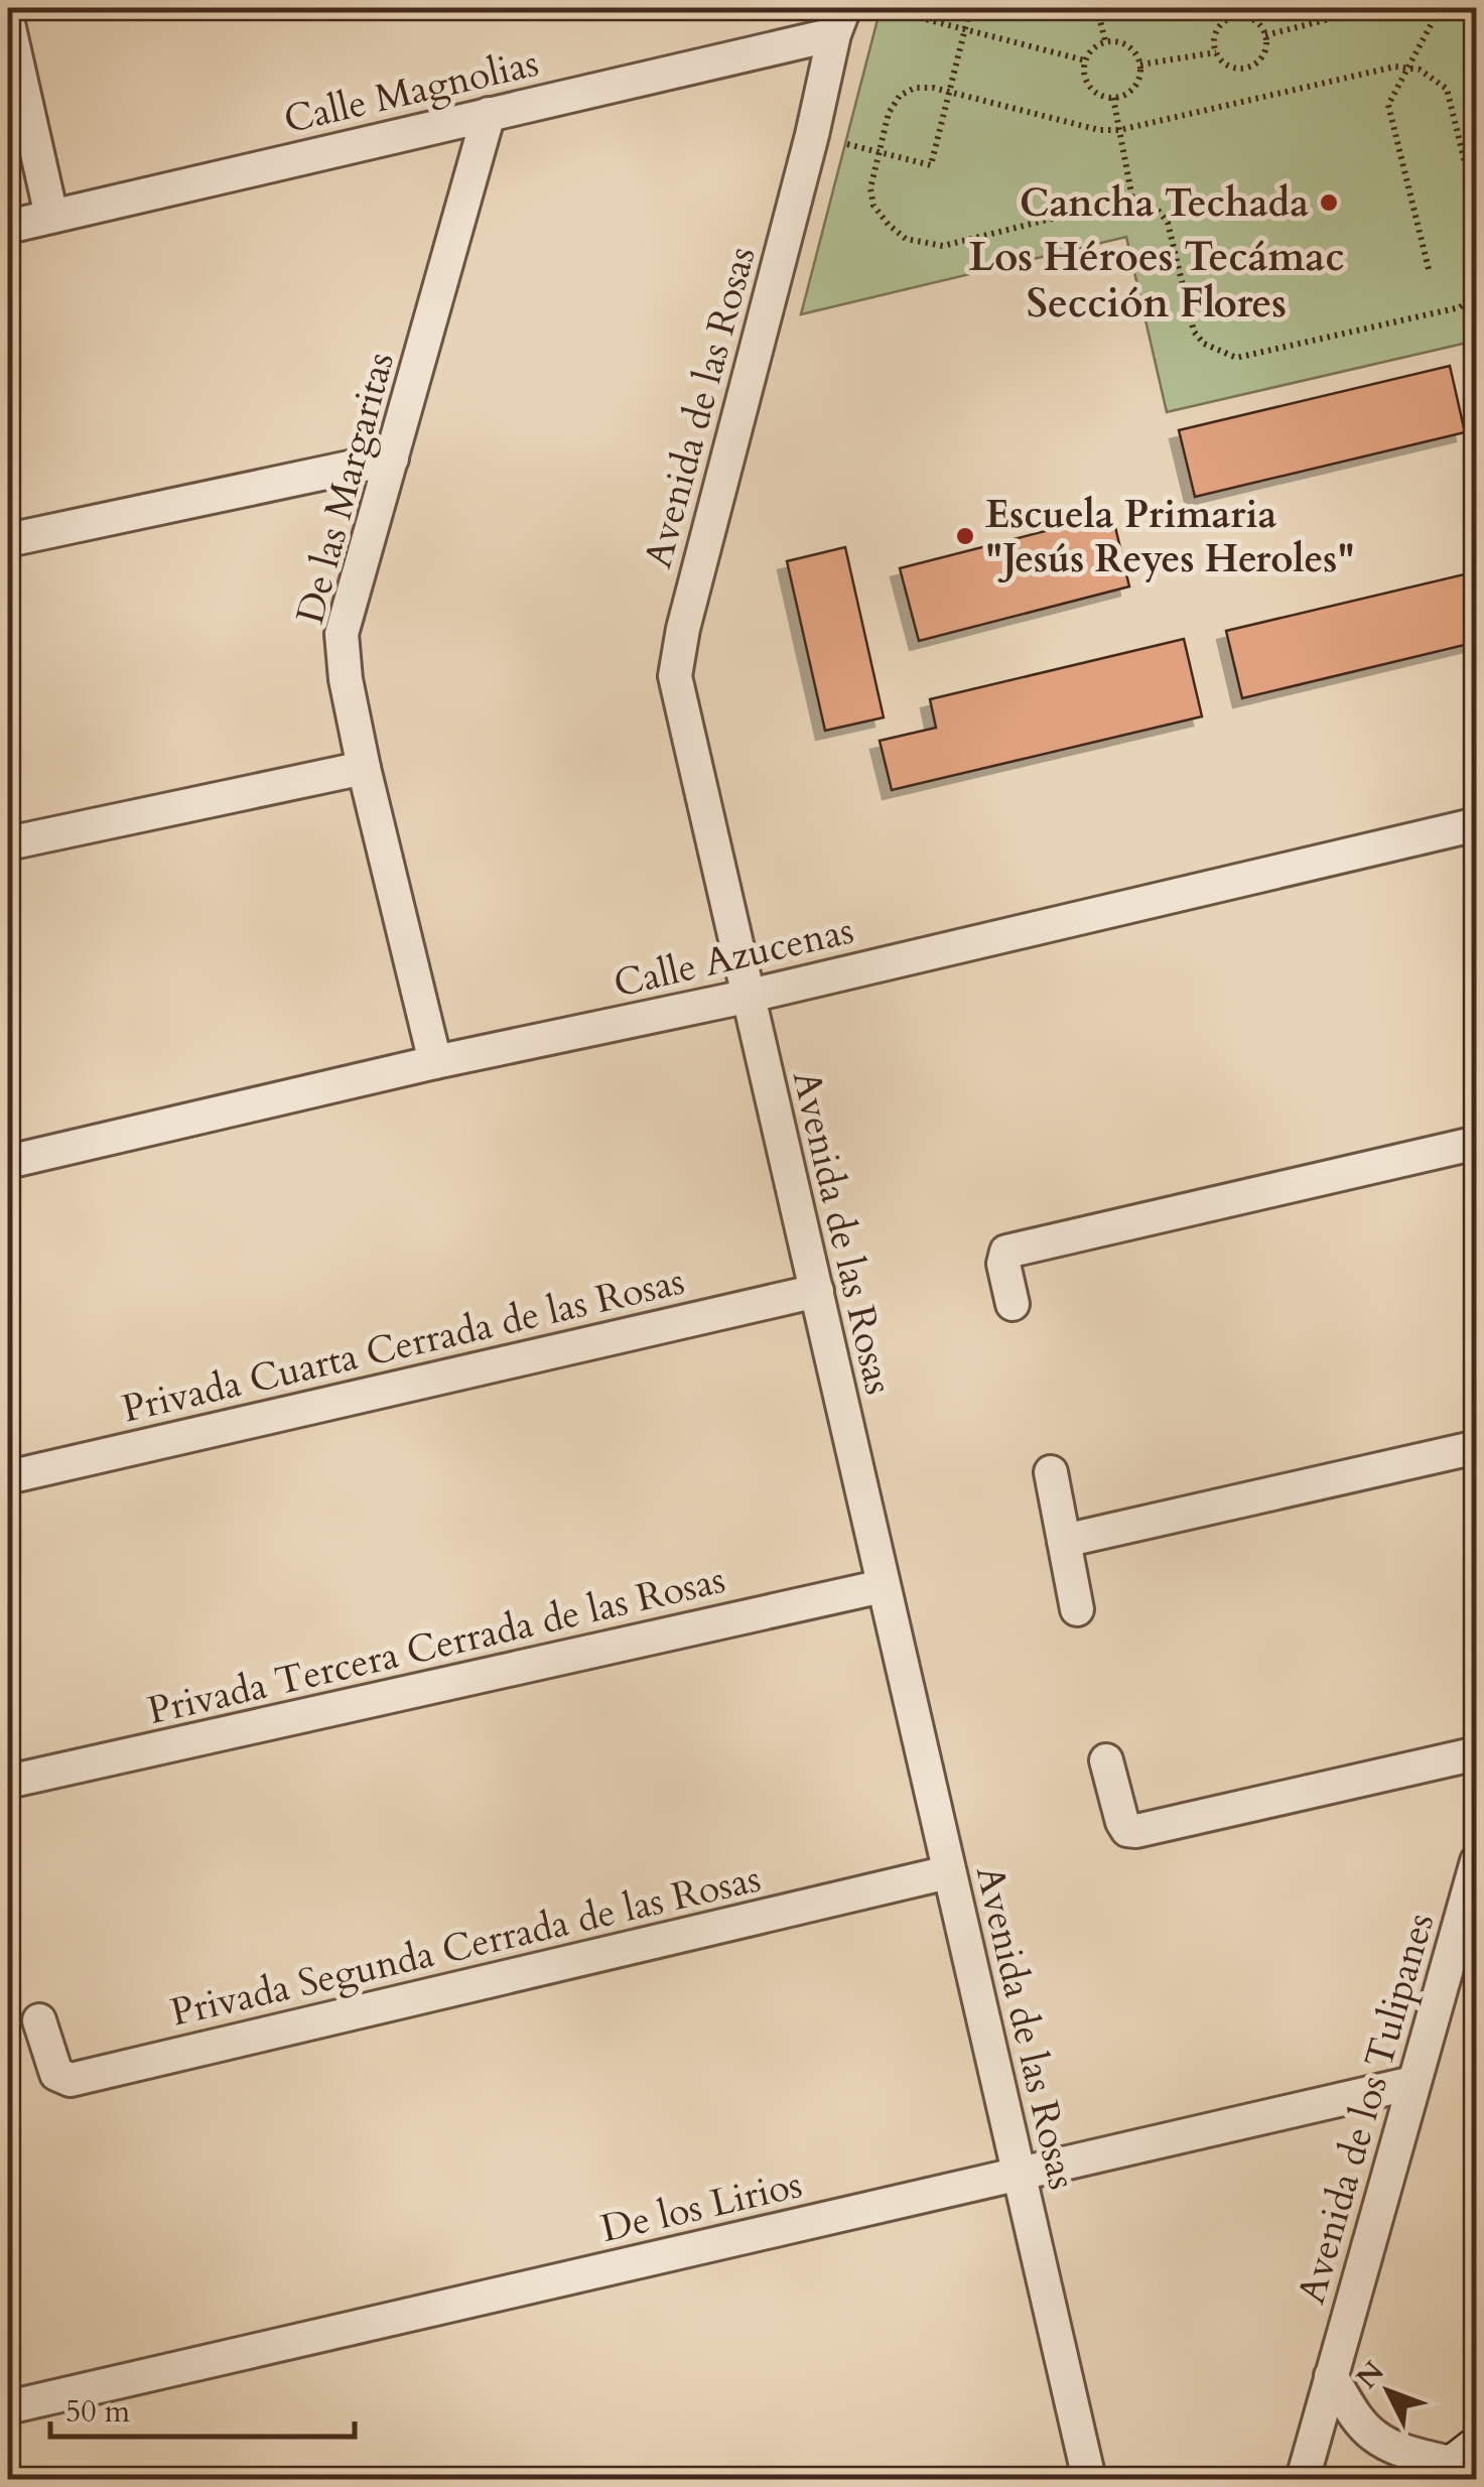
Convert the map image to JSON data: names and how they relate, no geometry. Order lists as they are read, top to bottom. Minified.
{"streets":{"street":["Calle Magnolias","Avenida de las Rosas","De las Margaritas","Calle Azucenas","Privada Cuarta Cerrada de las Rosas","Privada Tercera Cerrada de las Rosas","Privada Segunda Cerrada de las Rosas","Avenida de los Tulipanes","De los Lirios"]},"crossings":[["Calle Magnolias","Avenida de las Rosas"],["Calle Magnolias","De las Margaritas"],["Avenida de las Rosas","Calle Azucenas"],["Avenida de las Rosas","Privada Cuarta Cerrada de las Rosas"],["Avenida de las Rosas","Privada Tercera Cerrada de las Rosas"],["Avenida de las Rosas","Privada Segunda Cerrada de las Rosas"],["Avenida de las Rosas","De los Lirios"],["De las Margaritas","Calle Azucenas"],["Avenida de los Tulipanes","De los Lirios"]],"districts":["Los Héroes Tecámac Sección Flores"],"places":["Cancha Techada","Escuela Primaria \"Jesús Reyes Heroles\""],"scale_bar":"50 m","north":"top left"}
